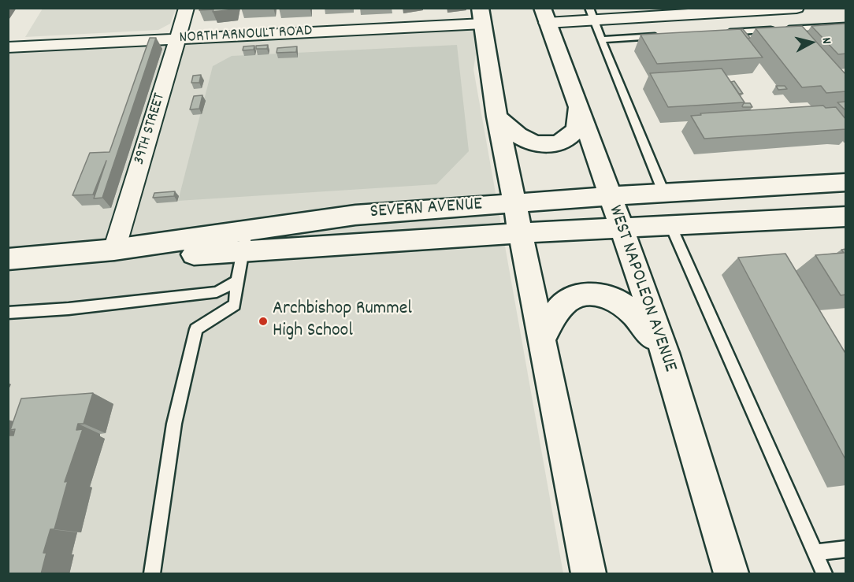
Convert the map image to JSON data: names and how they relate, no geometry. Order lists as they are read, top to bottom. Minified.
{"streets":{"street":["NORTH ARNOULT ROAD","39TH STREET","SEVERN AVENUE","WEST NAPOLEON AVENUE"]},"crossings":[["NORTH ARNOULT ROAD","39TH STREET"],["39TH STREET","SEVERN AVENUE"],["SEVERN AVENUE","WEST NAPOLEON AVENUE"]],"places":["Archbishop Rummel High School"],"north":"right"}
